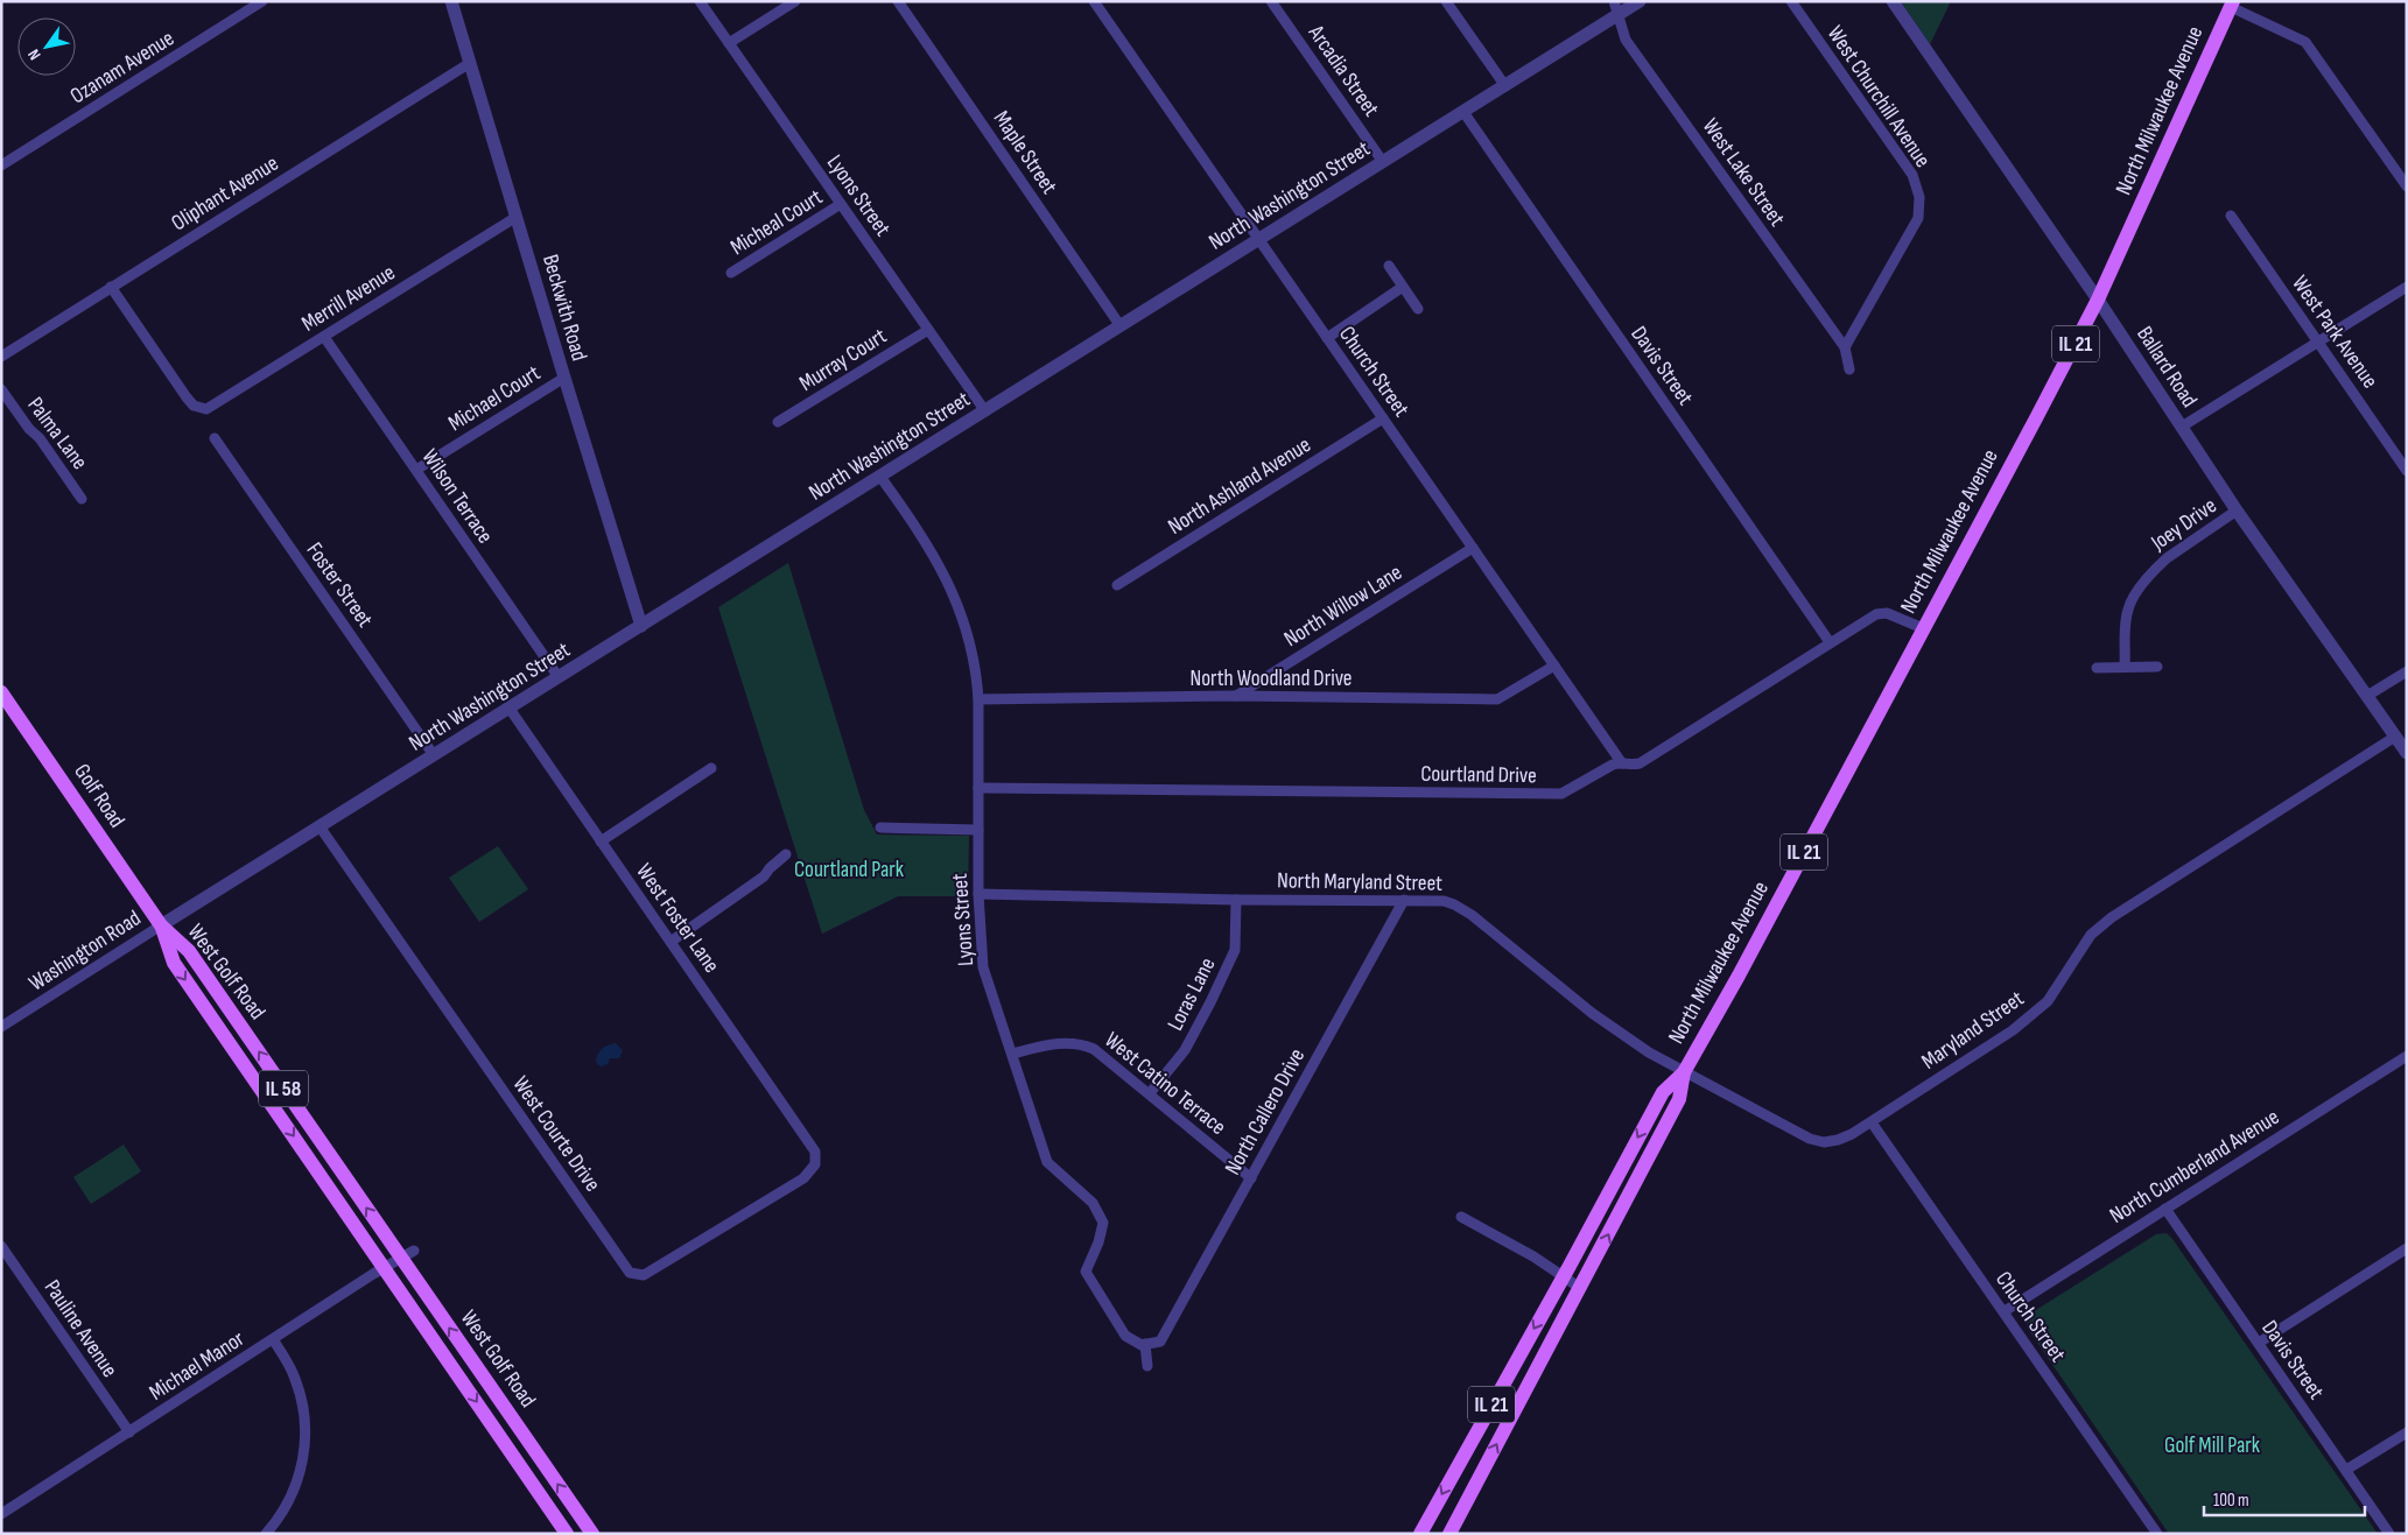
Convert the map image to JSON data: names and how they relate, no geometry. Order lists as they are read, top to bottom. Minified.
{"streets":{"main road":["North Milwaukee Avenue","IL 21","Golf Road","West Golf Road","IL 58"],"street":["Ozanam Avenue","Arcadia Street","West Churchill Avenue","Maple Street","West Lake Street","Oliphant Avenue","Lyons Street","North Washington Street","Micheal Court","Merrill Avenue","Beckwith Road","West Park Avenue","Murray Court","Davis Street","Ballard Road","Church Street","Michael Court","Palma Lane","North Ashland Avenue","Wilson Terrace","Joey Drive","Foster Street","North Willow Lane","North Woodland Drive","Courtland Drive","North Maryland Street","West Foster Lane","Washington Road","Loras Lane","Maryland Street","West Catino Terrace","North Callero Drive","West Courte Drive","North Cumberland Avenue","Pauline Avenue","Michael Manor"]},"crossings":[["Arcadia Street","North Washington Street"],["West Churchill Avenue","West Lake Street"],["North Milwaukee Avenue","Ballard Road"],["North Milwaukee Avenue","Courtland Drive"],["North Milwaukee Avenue","North Maryland Street"],["North Milwaukee Avenue","Maryland Street"],["Maple Street","North Washington Street"],["West Lake Street","North Washington Street"],["Oliphant Avenue","Merrill Avenue"],["Oliphant Avenue","Beckwith Road"],["Lyons Street","North Washington Street"],["Lyons Street","Micheal Court"],["Lyons Street","Murray Court"],["Lyons Street","North Woodland Drive"],["Lyons Street","Courtland Drive"],["Lyons Street","North Maryland Street"],["Lyons Street","West Catino Terrace"],["Lyons Street","North Callero Drive"],["North Washington Street","Beckwith Road"],["North Washington Street","Davis Street"],["North Washington Street","Church Street"],["North Washington Street","Wilson Terrace"],["North Washington Street","Foster Street"],["North Washington Street","Golf Road"],["North Washington Street","West Foster Lane"],["North Washington Street","Washington Road"],["North Washington Street","West Golf Road"],["North Washington Street","West Courte Drive"],["Merrill Avenue","Beckwith Road"],["Merrill Avenue","Wilson Terrace"],["Beckwith Road","Michael Court"],["Davis Street","Courtland Drive"],["Davis Street","North Cumberland Avenue"],["Ballard Road","Joey Drive"],["Ballard Road","Maryland Street"],["Church Street","North Ashland Avenue"],["Church Street","North Willow Lane"],["Church Street","North Woodland Drive"],["Church Street","Courtland Drive"],["Church Street","Maryland Street"],["Church Street","North Cumberland Avenue"],["Michael Court","Wilson Terrace"],["North Willow Lane","North Woodland Drive"],["Golf Road","Washington Road"],["Golf Road","West Golf Road"],["North Maryland Street","Loras Lane"],["North Maryland Street","Maryland Street"],["North Maryland Street","North Callero Drive"],["West Foster Lane","West Courte Drive"],["Washington Road","West Golf Road"],["West Golf Road","Michael Manor"],["Loras Lane","West Catino Terrace"],["West Catino Terrace","North Callero Drive"],["Pauline Avenue","Michael Manor"]],"parks":["Courtland Park","Golf Mill Park"],"scale_bar":"100 m","north":"bottom left"}
